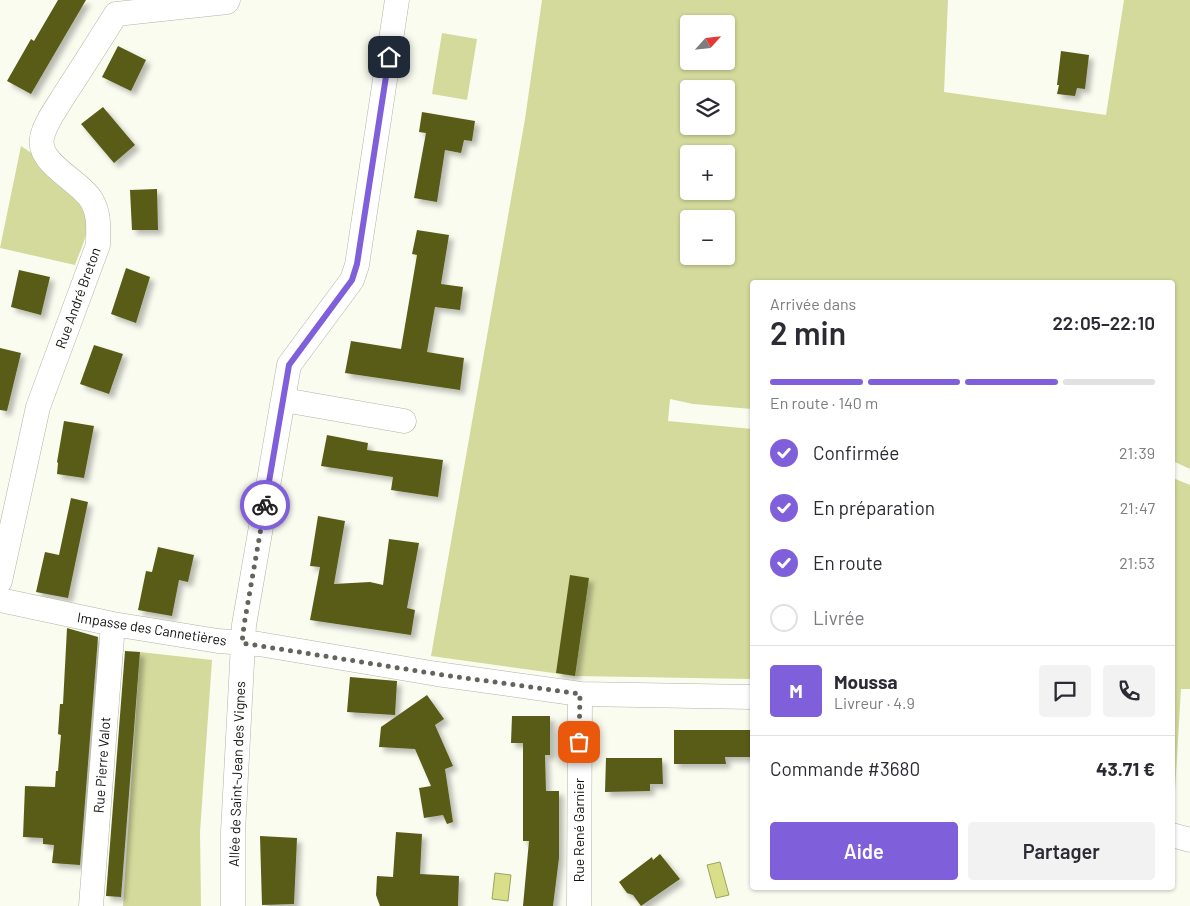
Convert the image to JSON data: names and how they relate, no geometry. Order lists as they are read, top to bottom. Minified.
{"streets":{"street":["Rue André Breton","Impasse des Cannetières","Rue Pierre Valot","Allée de Saint-Jean des Vignes","Rue René Garnier"]},"crossings":[["Impasse des Cannetières","Rue Pierre Valot"],["Impasse des Cannetières","Allée de Saint-Jean des Vignes"],["Impasse des Cannetières","Rue René Garnier"]],"north":"top right","page":{"map_buttons":["+","−"],"heading":["2 min","Arrivée dans","22:05–22:10"],"panel":["Moussa","Livreur · 4.9","Commande #3680","43.71 €"],"bar":"En route · 140 m","list":[["Confirmée","21:39"],["En préparation","21:47"],["En route","21:53"],"Livrée"],"round":"M","buttons":["Aide","Partager"]}}
